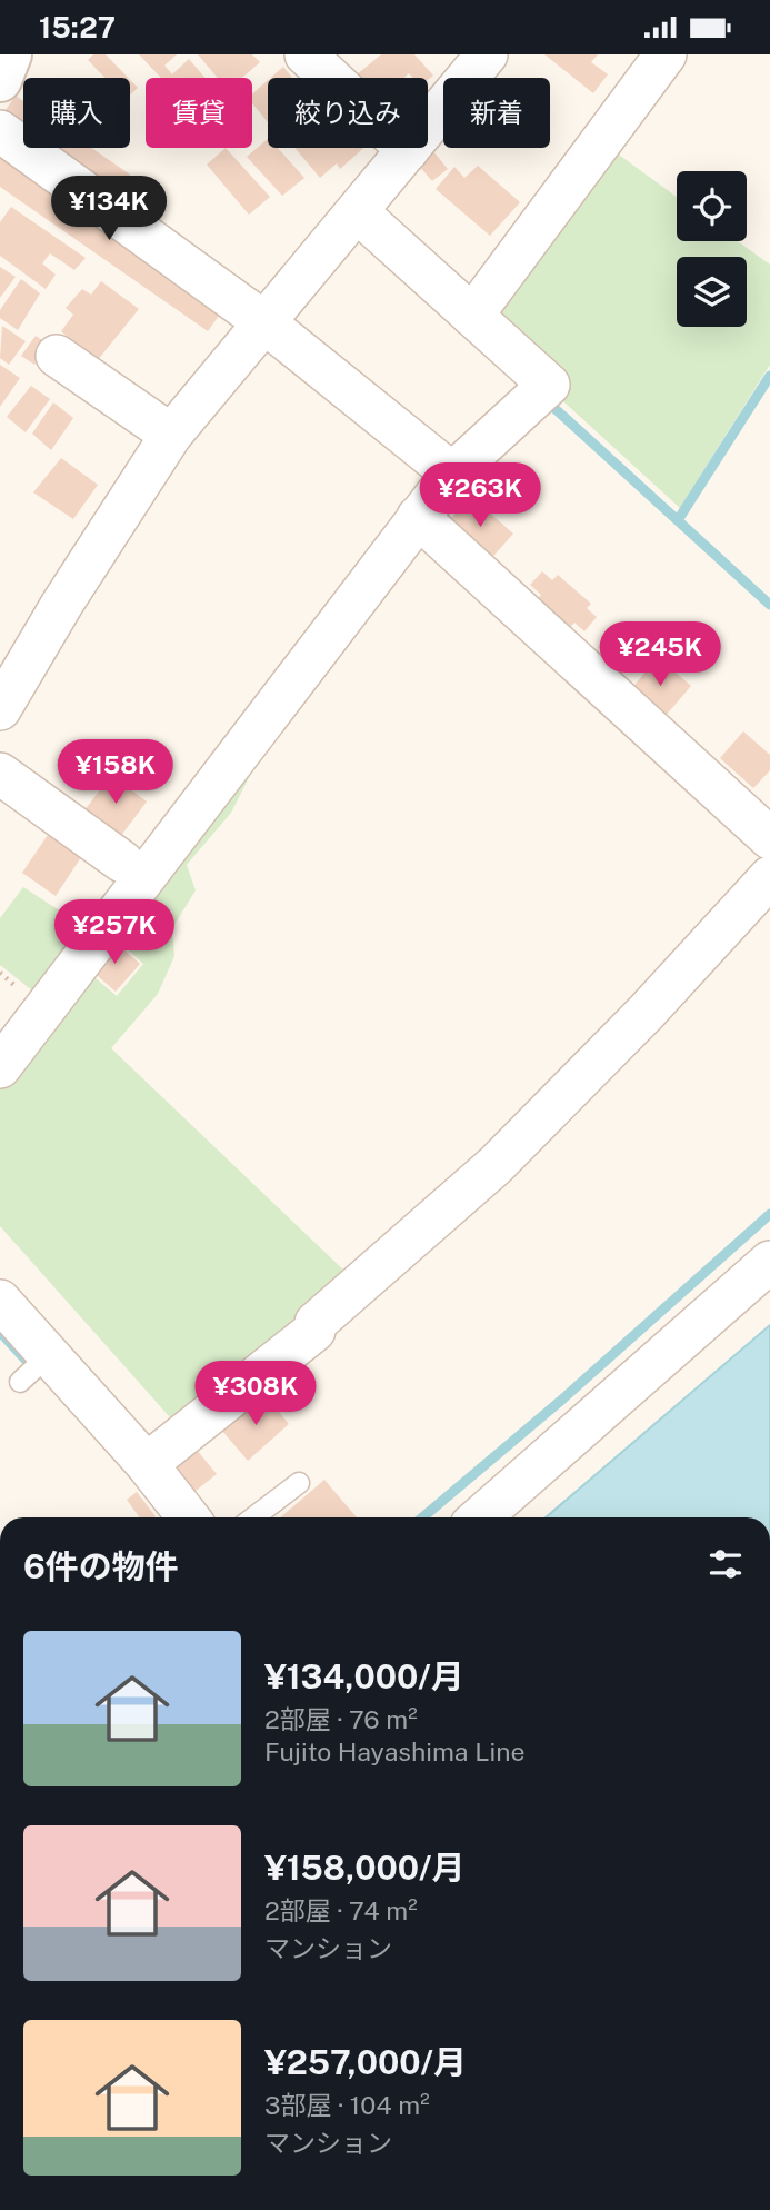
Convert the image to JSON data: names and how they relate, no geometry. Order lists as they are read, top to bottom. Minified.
{"page":{"status":"15:27","chip":["購入","賃貸","絞り込み","新着"],"price":["¥134K","¥263K","¥245K","¥158K","¥257K","¥308K"],"heading":"6件の物件","list":[{"name":"¥134,000/月","note":"2部屋 · 76 m² · Fujito Hayashima Line"},{"name":"¥158,000/月","note":"2部屋 · 74 m² · マンション"},{"name":"¥257,000/月","note":"3部屋 · 104 m² · マンション"}]}}
